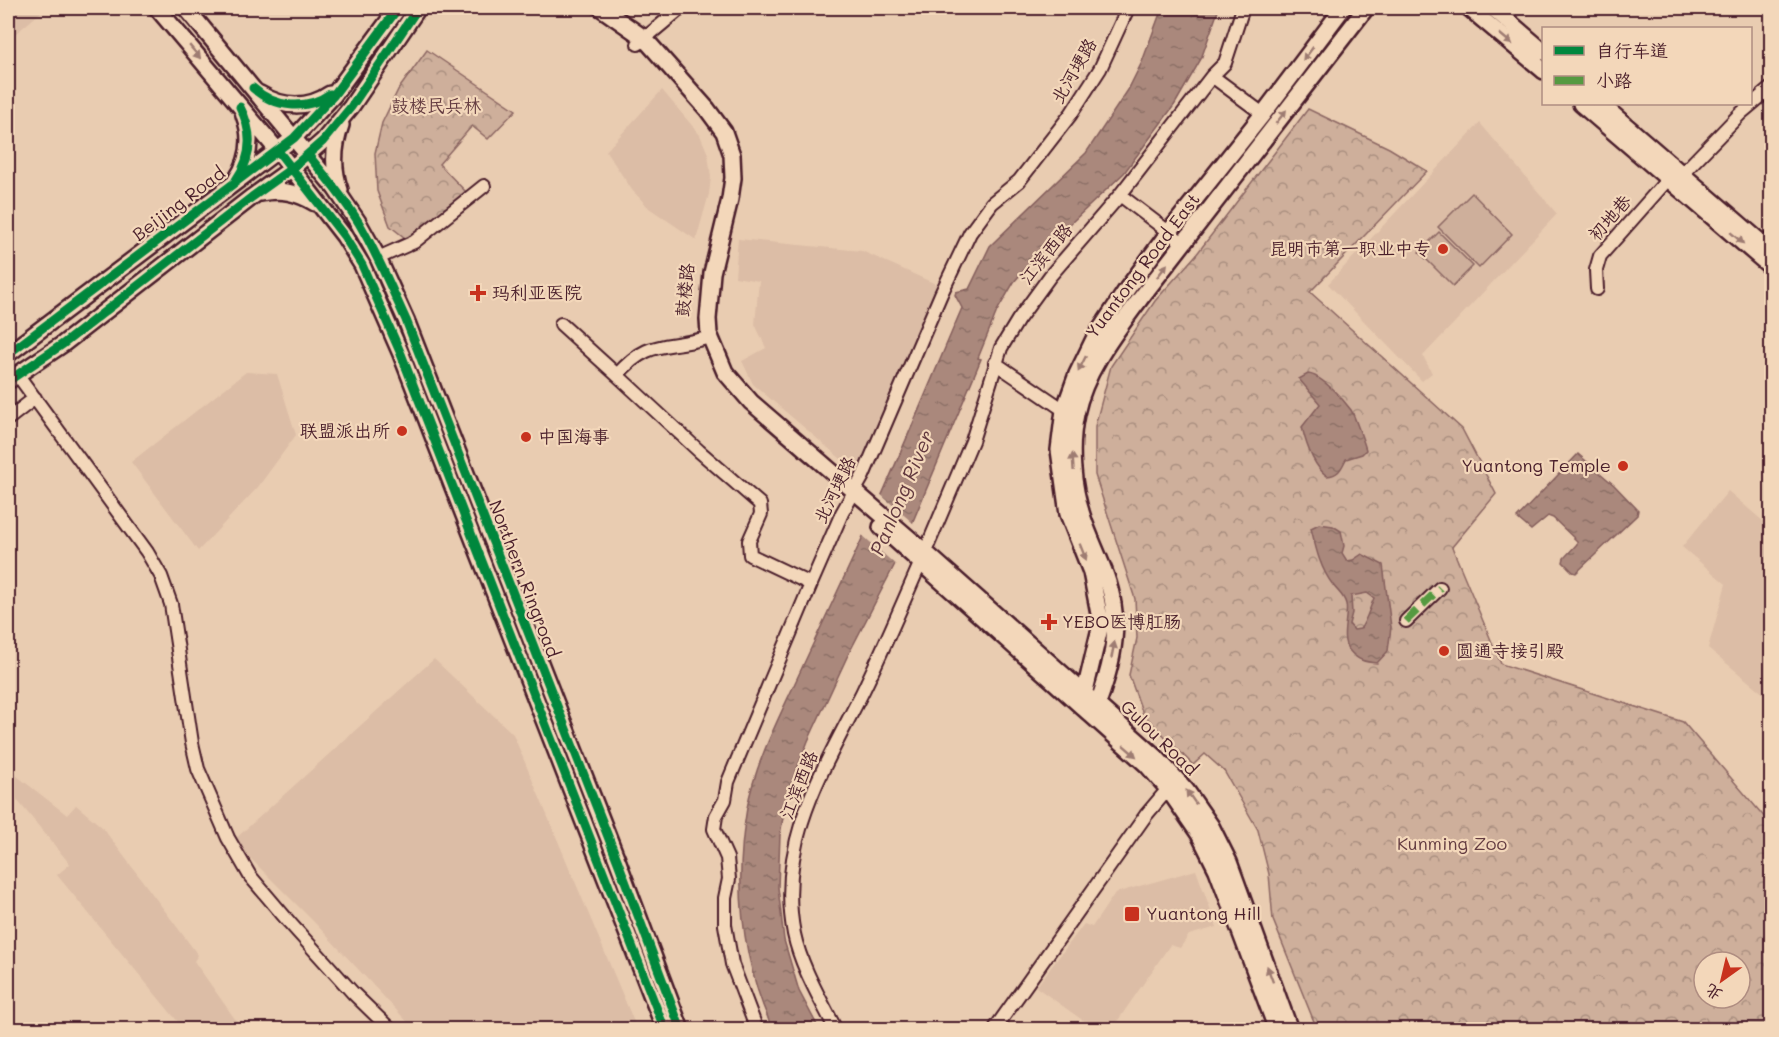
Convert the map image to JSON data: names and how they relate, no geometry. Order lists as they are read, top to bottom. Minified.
{"streets":{"main road":["Beijing Road","Yuantong Road East","鼓楼路","Northern Ringroad","Gulou Road"],"street":["北河埂路","初地巷","江滨西路"]},"crossings":[["北河埂路","鼓楼路"],["Beijing Road","Northern Ringroad"],["江滨西路","Gulou Road"],["Yuantong Road East","Gulou Road"],["鼓楼路","Gulou Road"]],"water":["Panlong River"],"parks":["鼓楼民兵林","Kunming Zoo"],"places":{"other":["昆明市第一职业中专","联盟派出所","中国海事","Yuantong Temple","圆通寺接引殿"],"health":["玛利亚医院","YEBO医博肛肠"],"transit":["Yuantong Hill"]},"legend":["自行车道","小路"],"north":"bottom left"}
